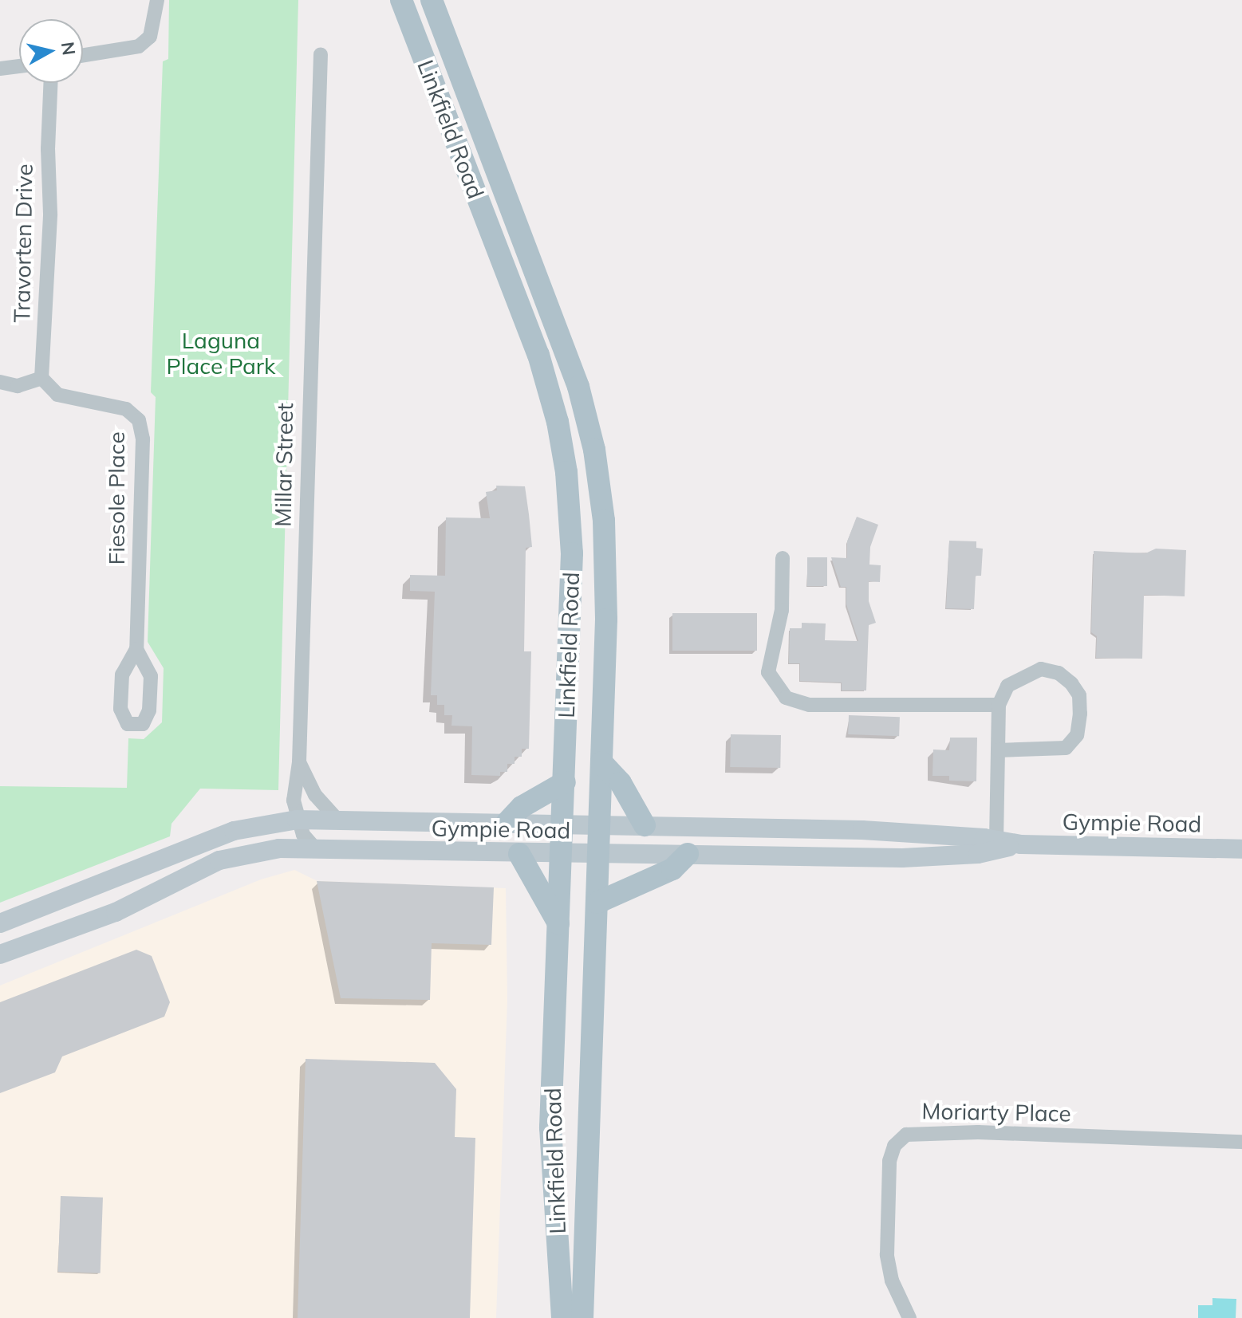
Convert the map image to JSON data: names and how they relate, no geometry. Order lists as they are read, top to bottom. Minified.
{"streets":{"main road":["Linkfield Road","Gympie Road"],"street":["Travorten Drive","Millar Street","Fiesole Place","Moriarty Place"]},"crossings":[["Linkfield Road","Gympie Road"],["Travorten Drive","Fiesole Place"],["Millar Street","Gympie Road"]],"parks":["Laguna Place Park"],"north":"right"}
